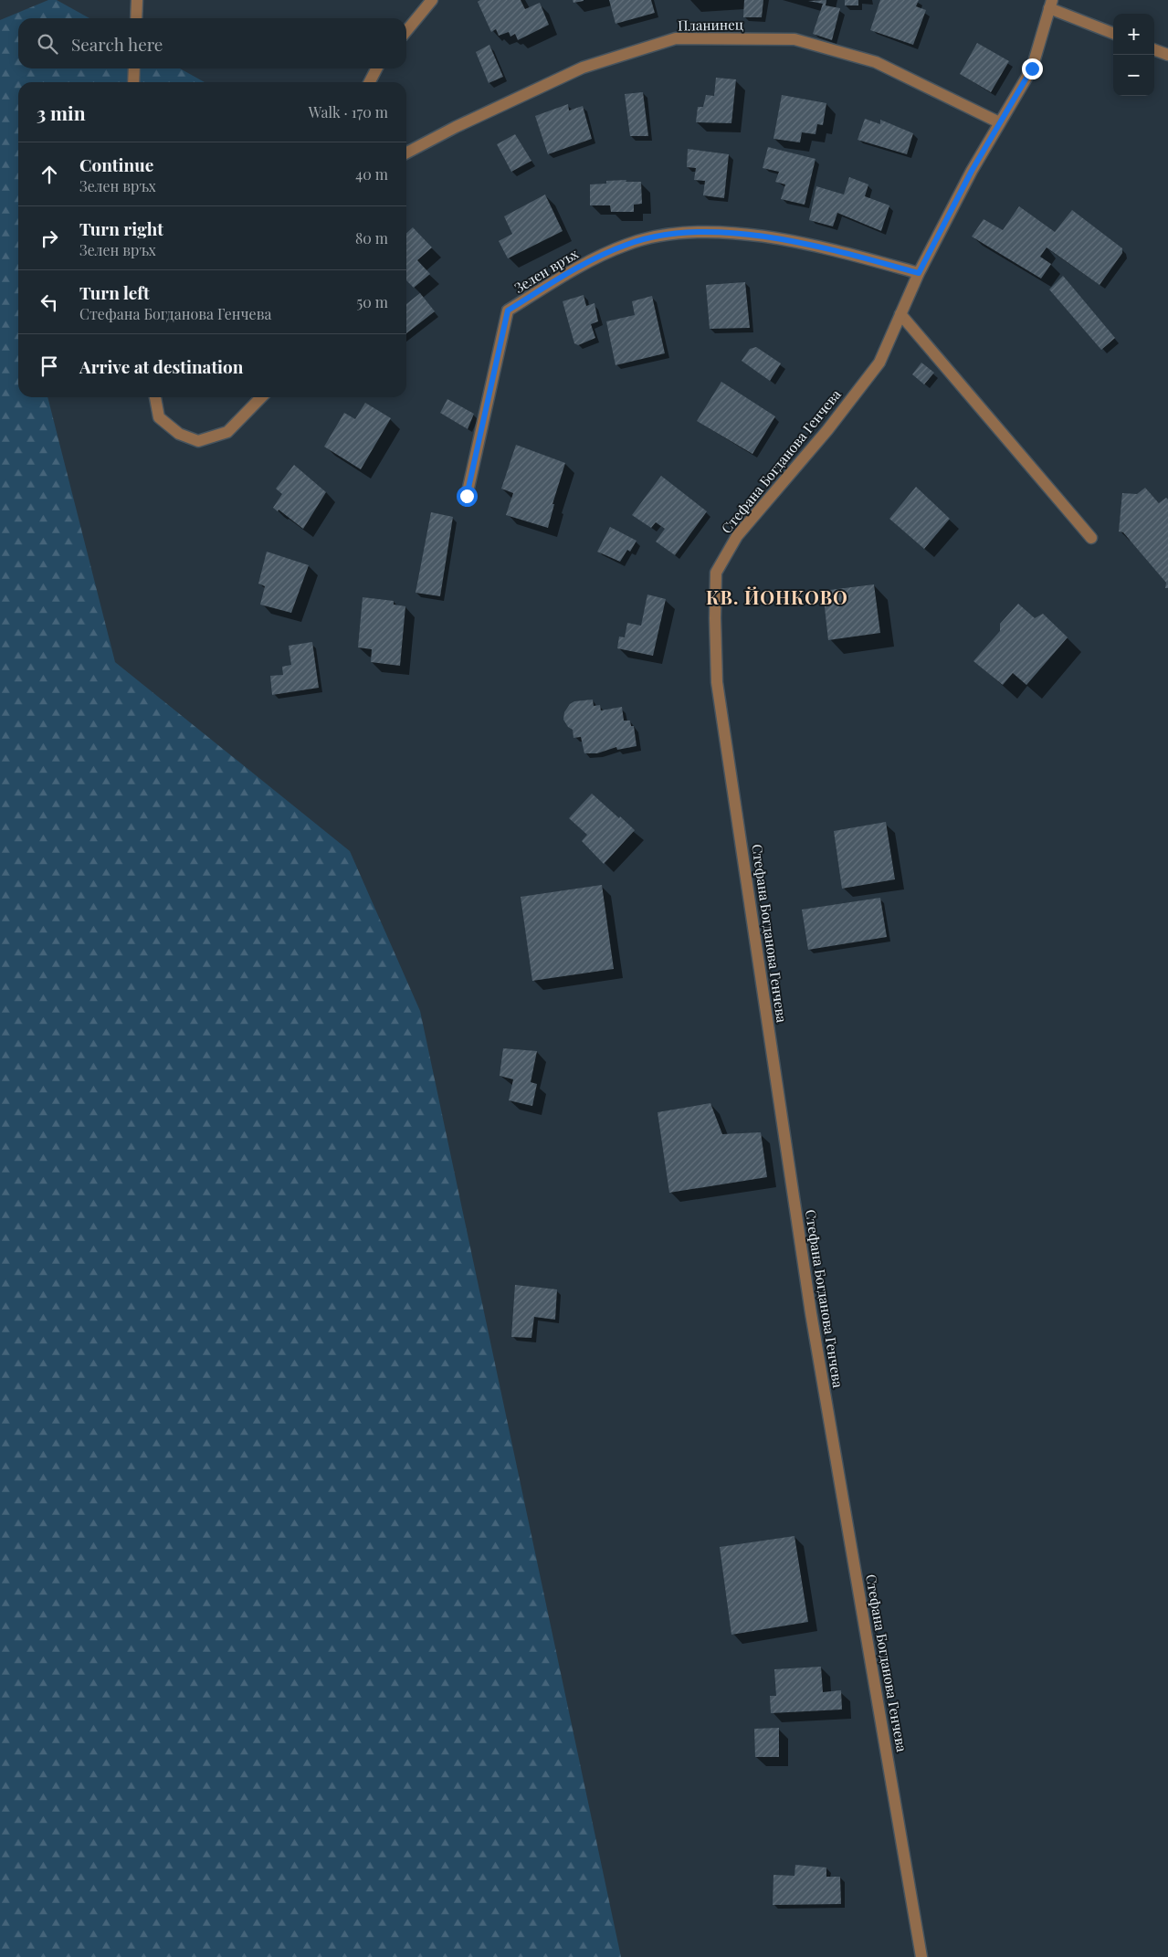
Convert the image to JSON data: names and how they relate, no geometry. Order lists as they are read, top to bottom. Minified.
{"streets":{"street":["Планинец","Зелен връх","Стефана Богданова Генчева"]},"crossings":[["Планинец","Стефана Богданова Генчева"],["Зелен връх","Стефана Богданова Генчева"]],"districts":["КВ. ЙОНКОВО"],"page":{"map_buttons":["+","−"],"search":"Search here","heading":["3 min","Walk · 170 m"],"list":[["Continue","Зелен връх","40 m"],["Turn right","Зелен връх","80 m"],["Turn left","Стефана Богданова Генчева","50 m"],"Arrive at destination"]}}
